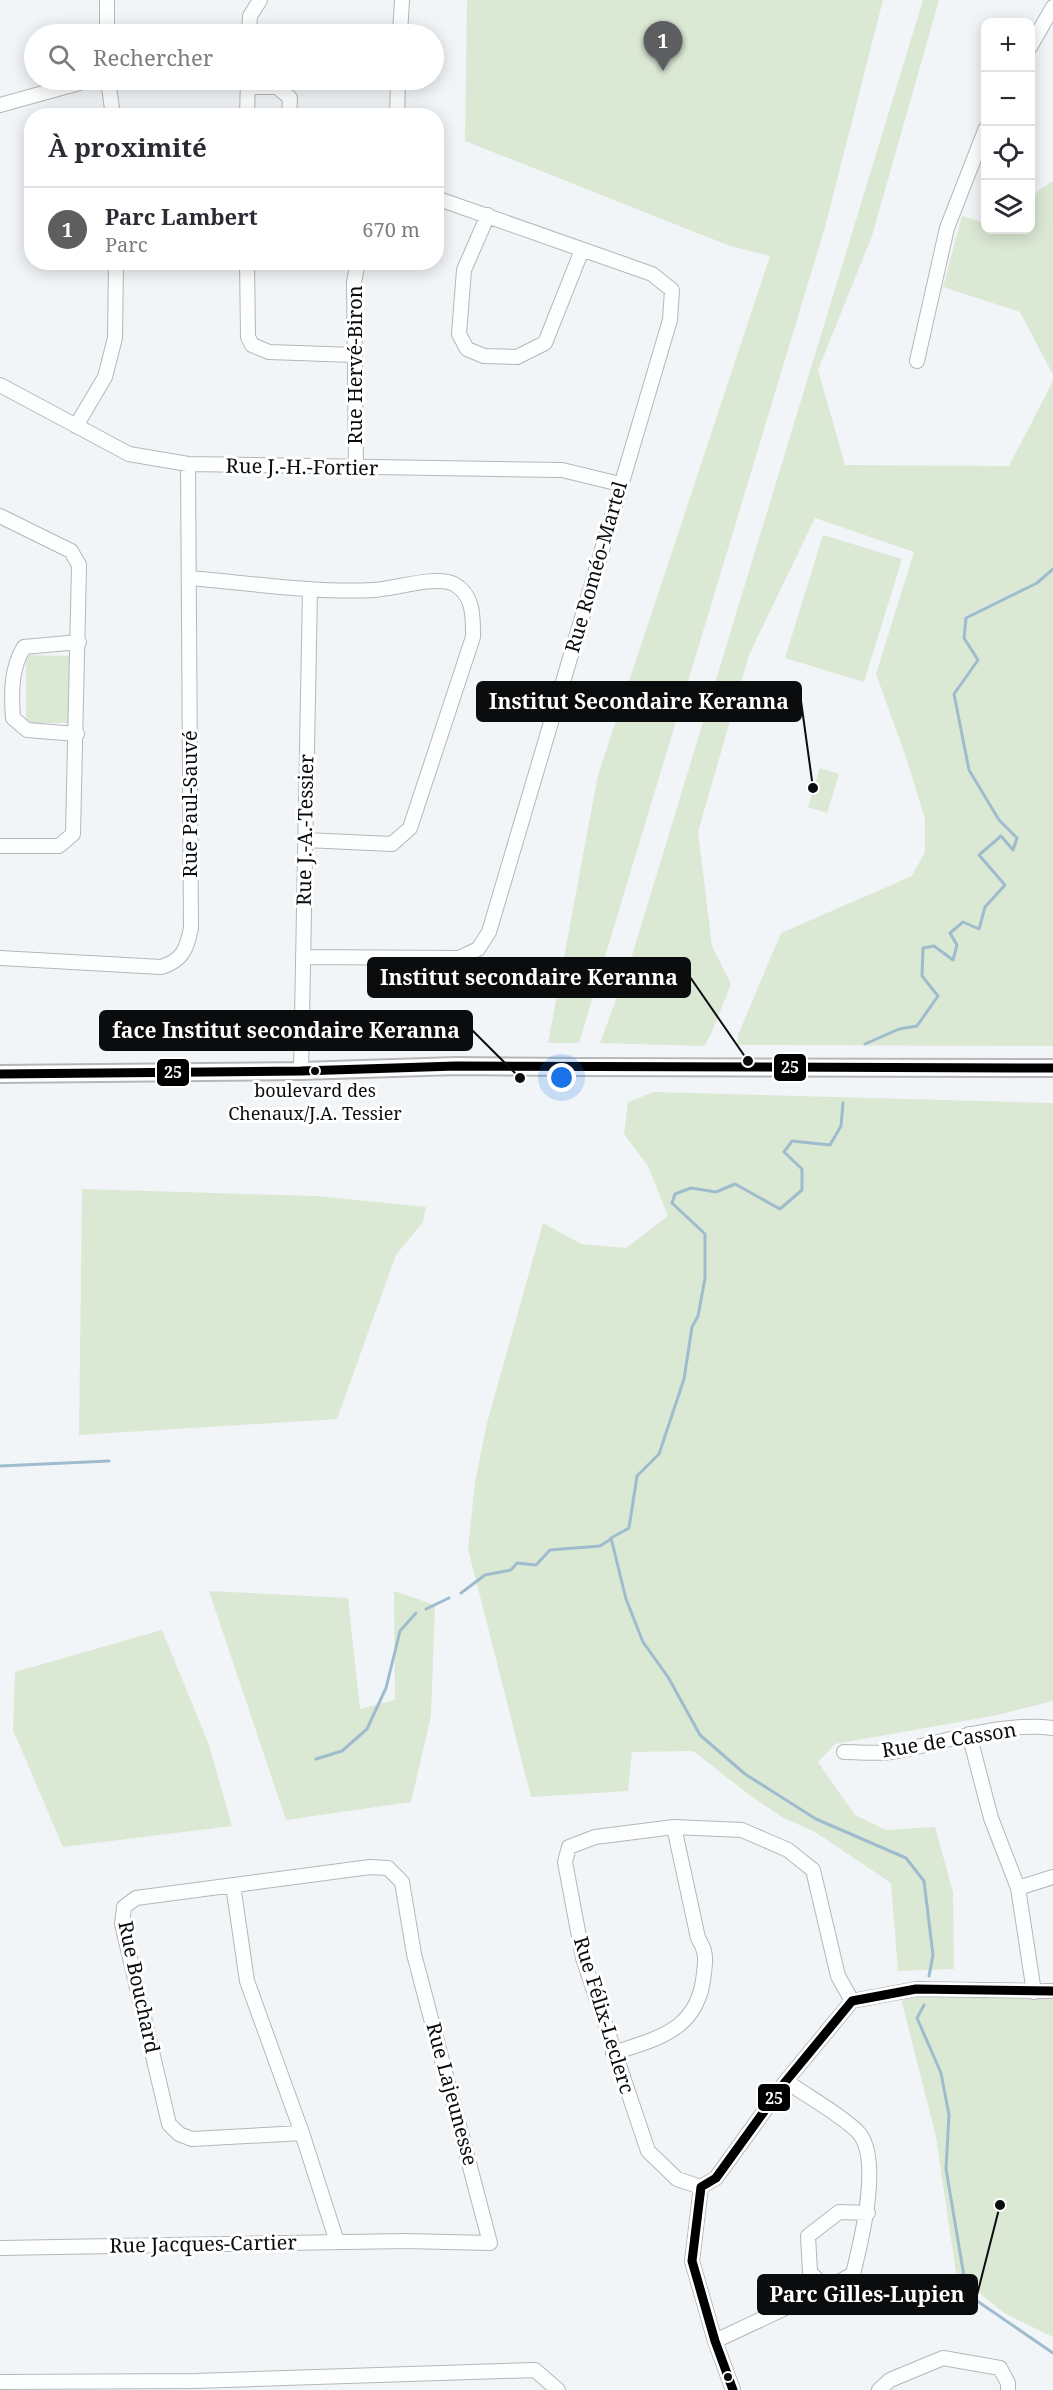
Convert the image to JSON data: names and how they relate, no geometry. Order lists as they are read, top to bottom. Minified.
{"streets":{"street":["Rue Hervé-Biron","Rue J.-H.-Fortier","Rue Roméo-Martel","Rue Paul-Sauvé","Rue J.-A.-Tessier","Rue de Casson","Rue Bouchard","Rue Félix-Leclerc","Rue Lajeunesse","Rue Jacques-Cartier"]},"crossings":[["Rue Hervé-Biron","Rue J.-H.-Fortier"],["Rue J.-H.-Fortier","Rue Roméo-Martel"],["Rue J.-H.-Fortier","Rue Paul-Sauvé"],["Rue Roméo-Martel","Rue J.-A.-Tessier"],["Rue Bouchard","Rue Lajeunesse"],["Rue Lajeunesse","Rue Jacques-Cartier"]],"places":["Institut Secondaire Keranna","Institut secondaire Keranna","boulevard des Chenaux/J.A. Tessier","face Institut secondaire Keranna","Parc Gilles-Lupien"],"lines":["transit line 25"],"page":{"map_buttons":["+","−"],"pins":"1","search":"Rechercher","heading":"À proximité","list":[{"mark":"1","name":"Parc Lambert","note":"Parc","value":"670 m"}]}}
